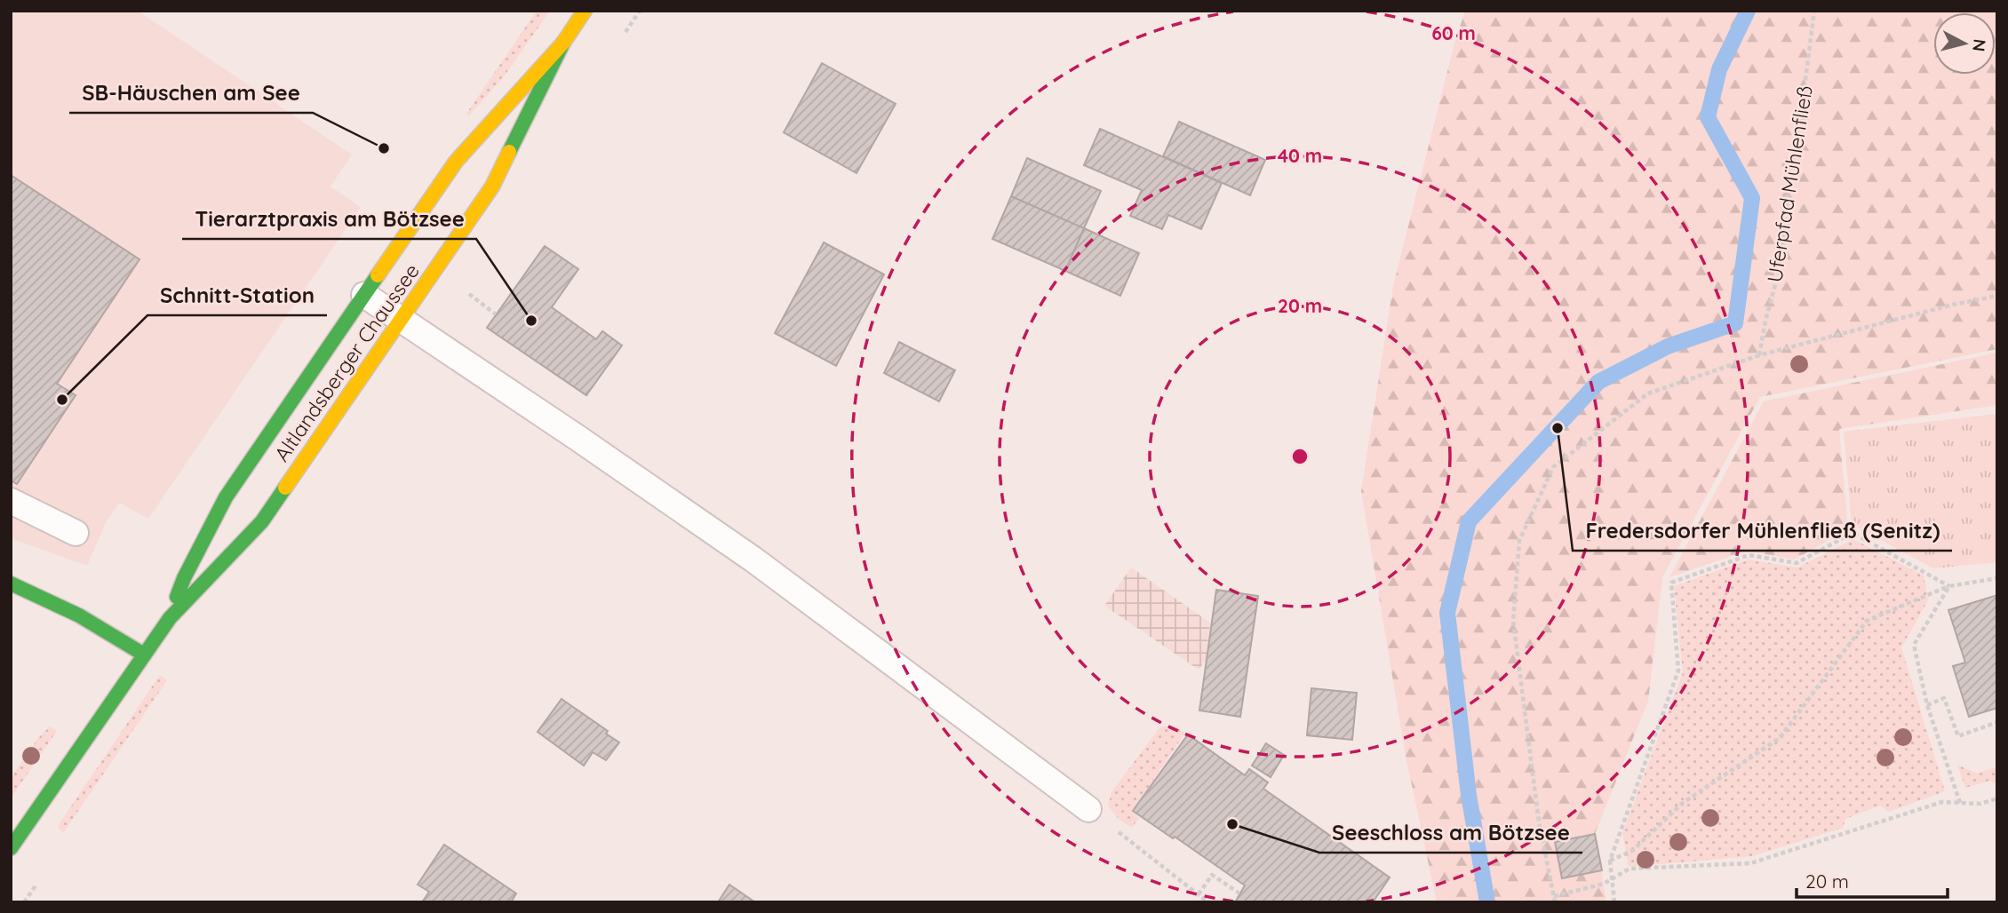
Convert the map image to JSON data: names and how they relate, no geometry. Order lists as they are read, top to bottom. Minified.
{"streets":{"main road":["Altlandsberger Chaussee"],"path":["Uferpfad Mühlenfließ"]},"places":["SB-Häuschen am See","Tierarztpraxis am Bötzsee","Schnitt-Station","Fredersdorfer Mühlenfließ (Senitz)","Seeschloss am Bötzsee"],"scale_bar":"20 m","north":"right","rings":["60 m","40 m","20 m"]}
